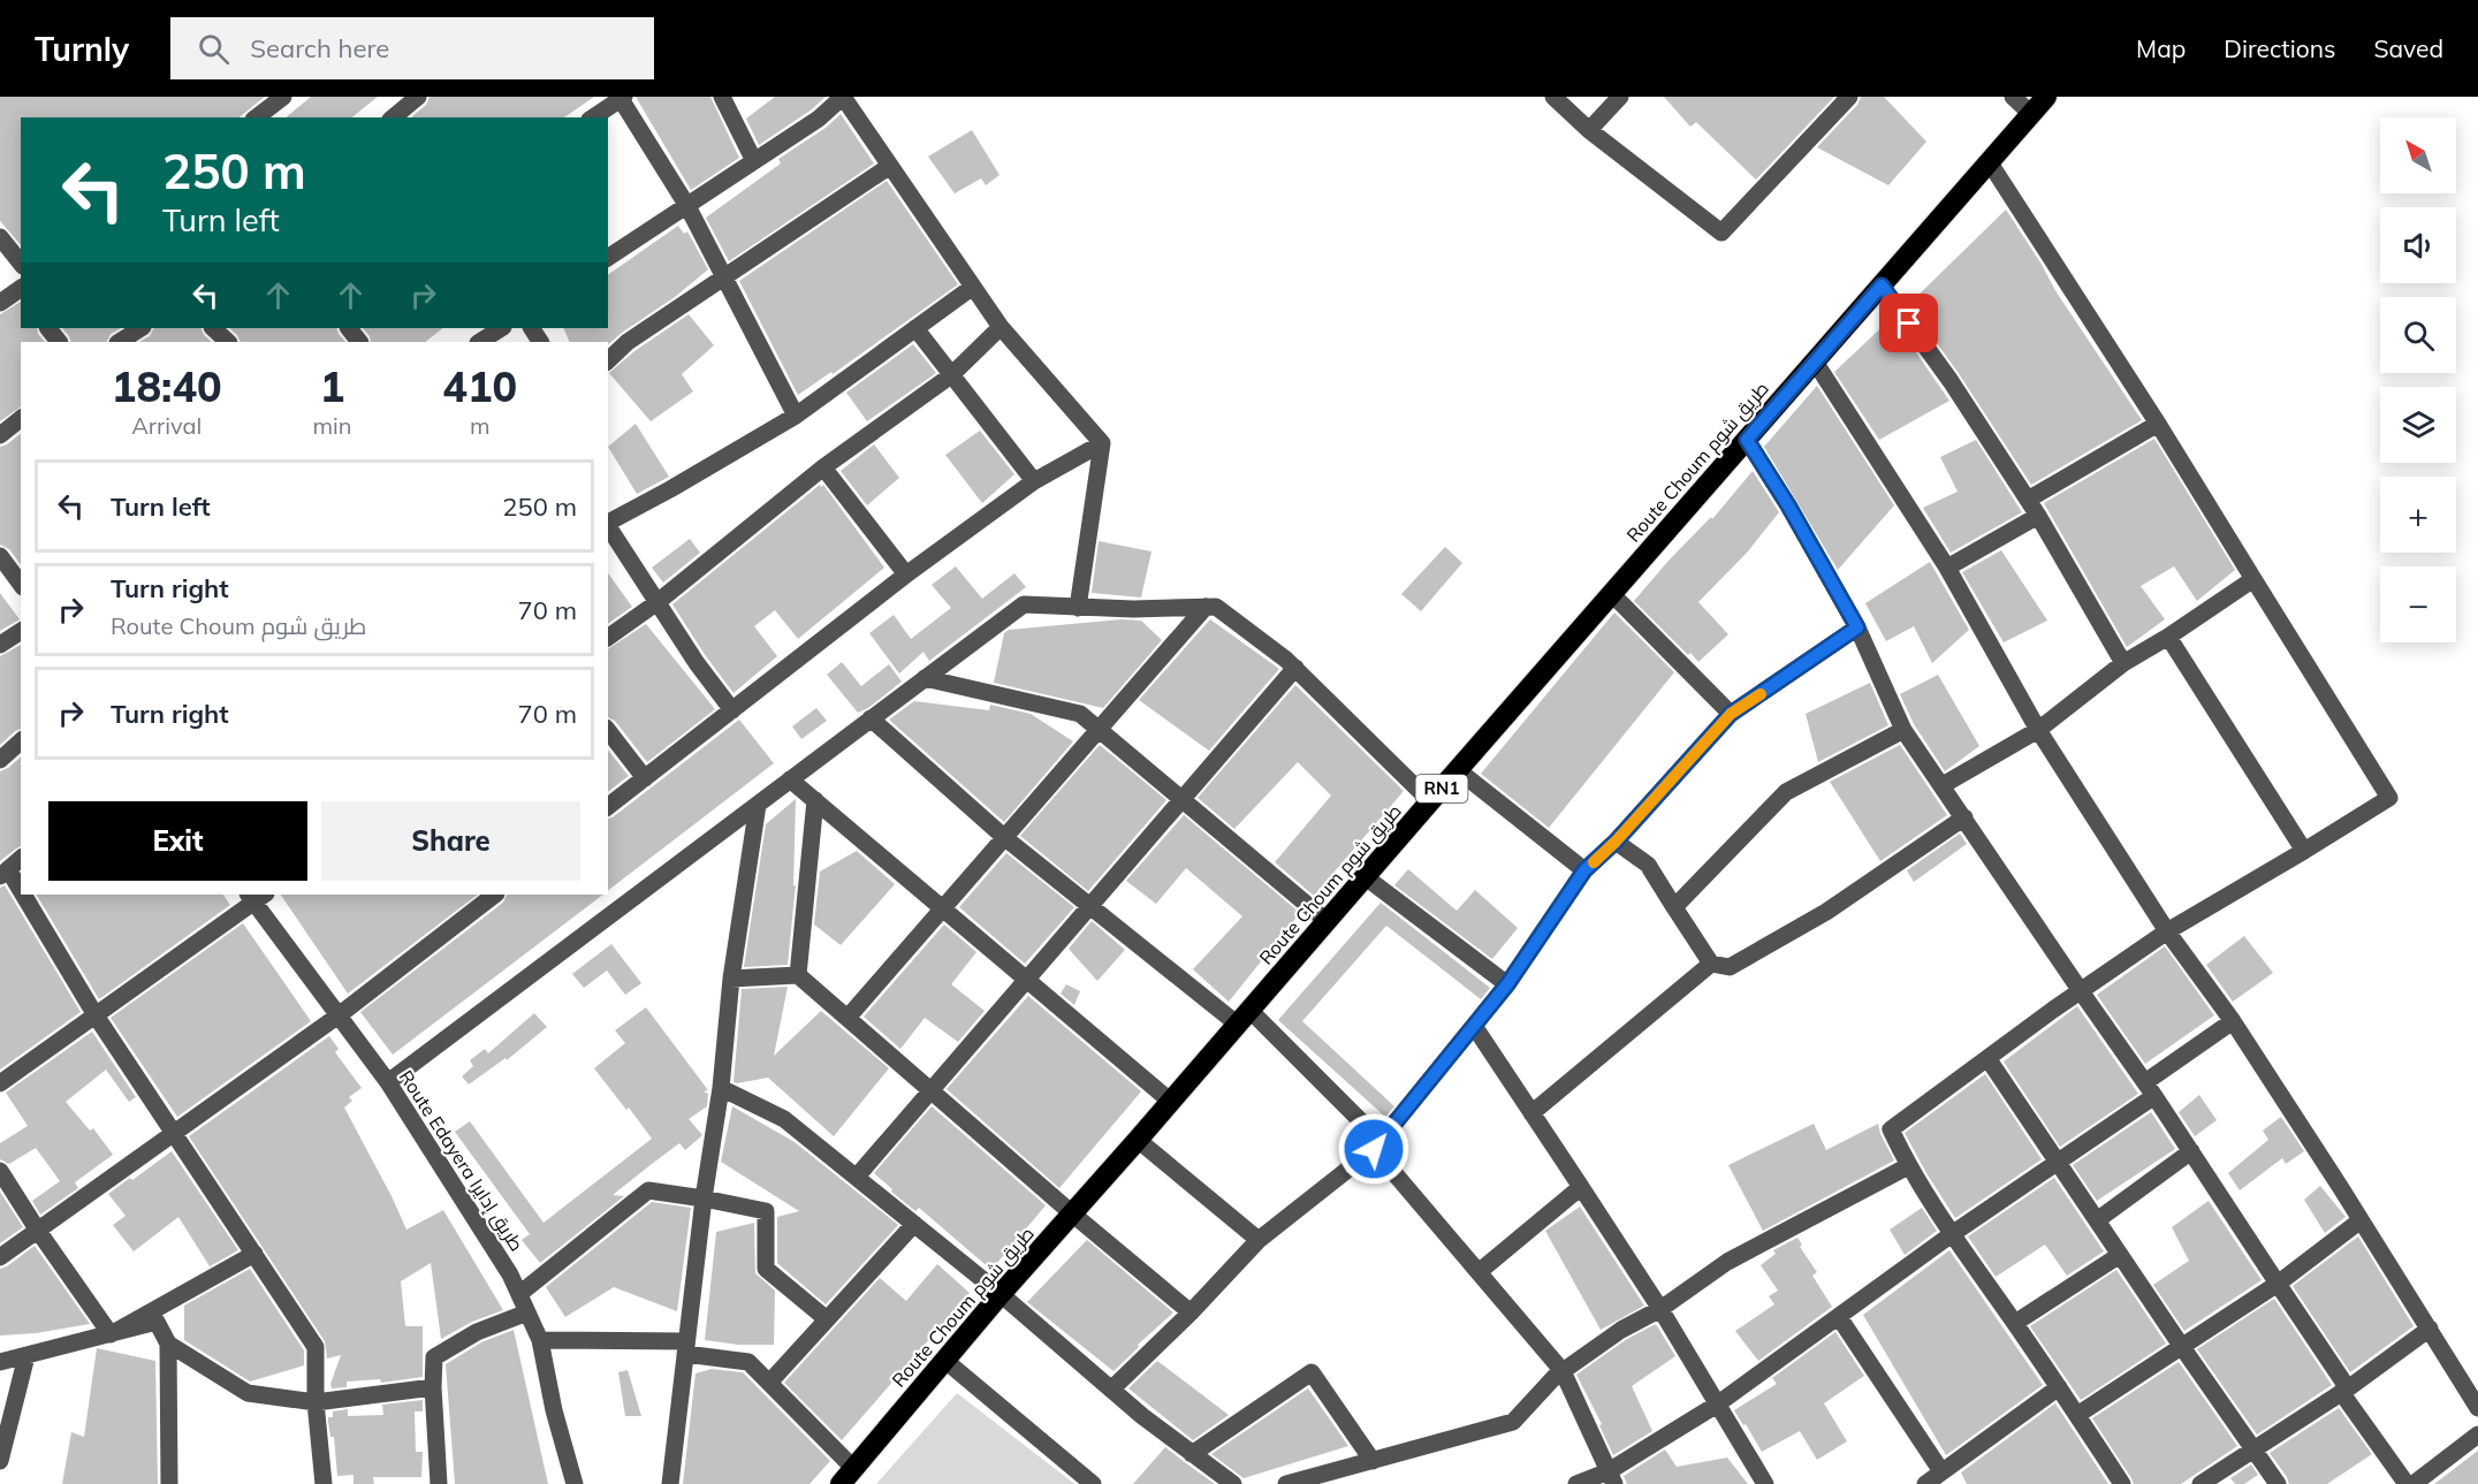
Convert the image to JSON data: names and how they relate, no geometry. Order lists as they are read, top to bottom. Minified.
{"streets":{"highway":["Route Choum طريق شوم","RN1"],"street":["Route Edayera طريق إدايرا"]},"north":"top left","page":{"header":"Turnly","search":"Search here","nav":["Map","Directions","Saved"],"map_buttons":["+","−"],"turn":["250 m","Turn left"],"eta":["18:40","Arrival","1","min","410","m"],"list":[{"name":"Turn left","value":"250 m"},{"name":"Turn right","note":"Route Choum طريق شوم","value":"70 m"},{"name":"Turn right","value":"70 m"}],"buttons":["Exit","Share"]}}
